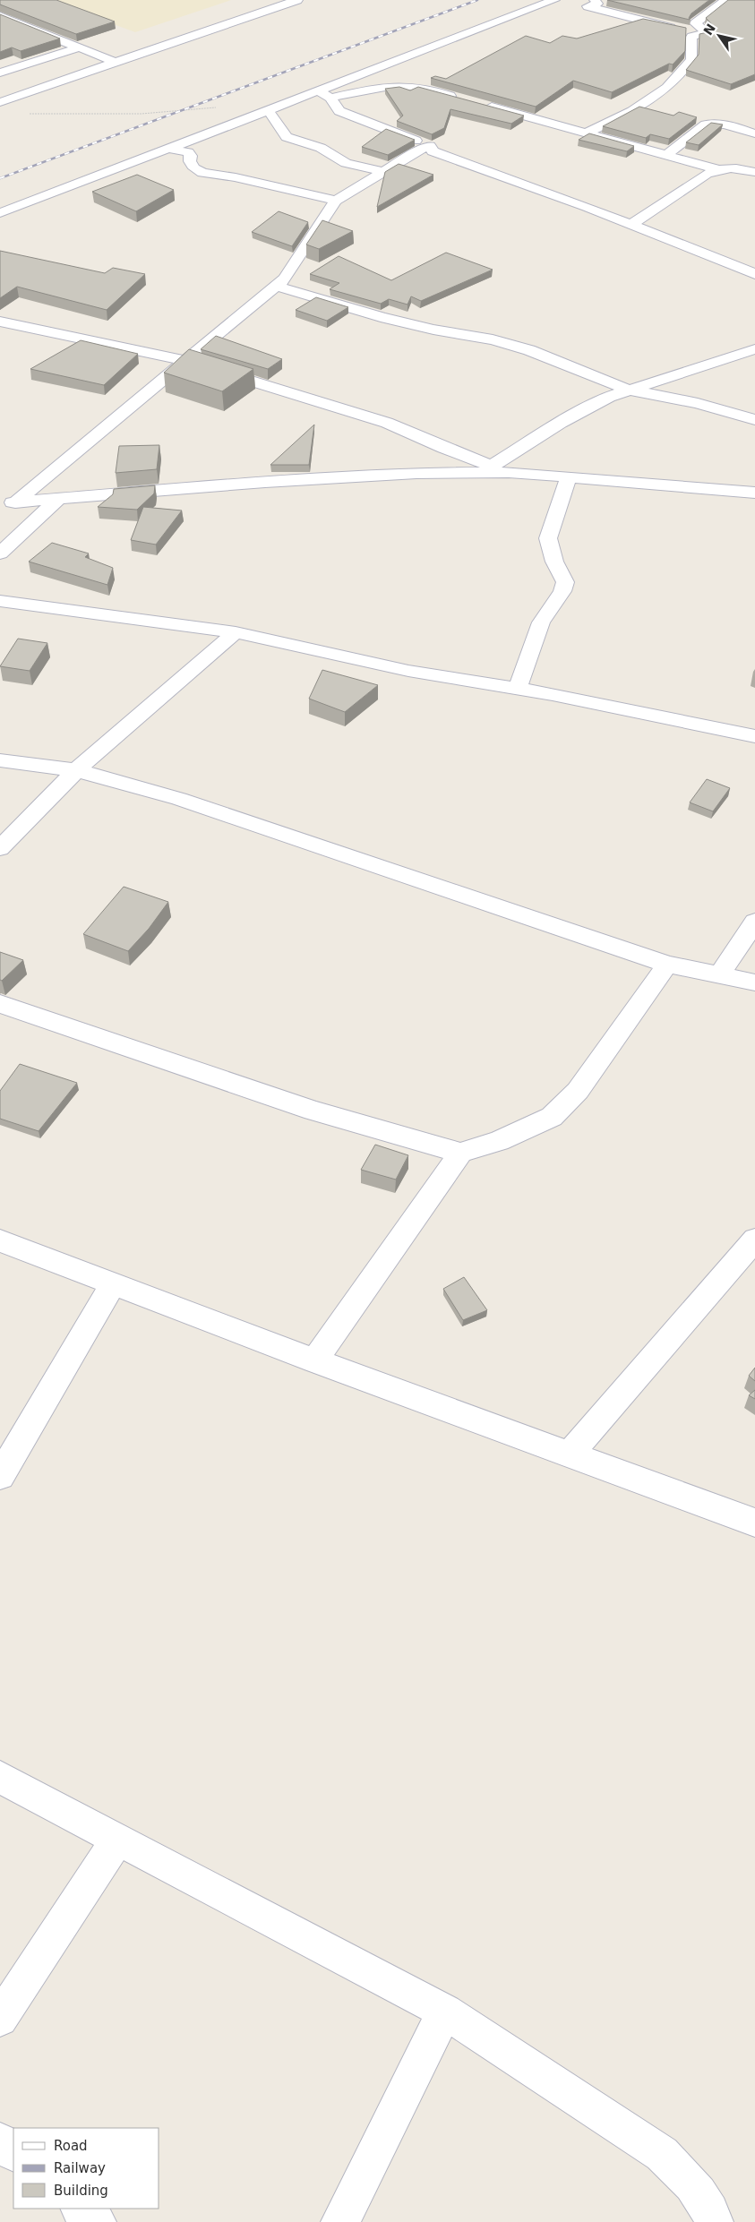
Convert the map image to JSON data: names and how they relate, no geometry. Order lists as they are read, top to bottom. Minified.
{"legend":["Road","Railway","Building"],"north":"top left"}
